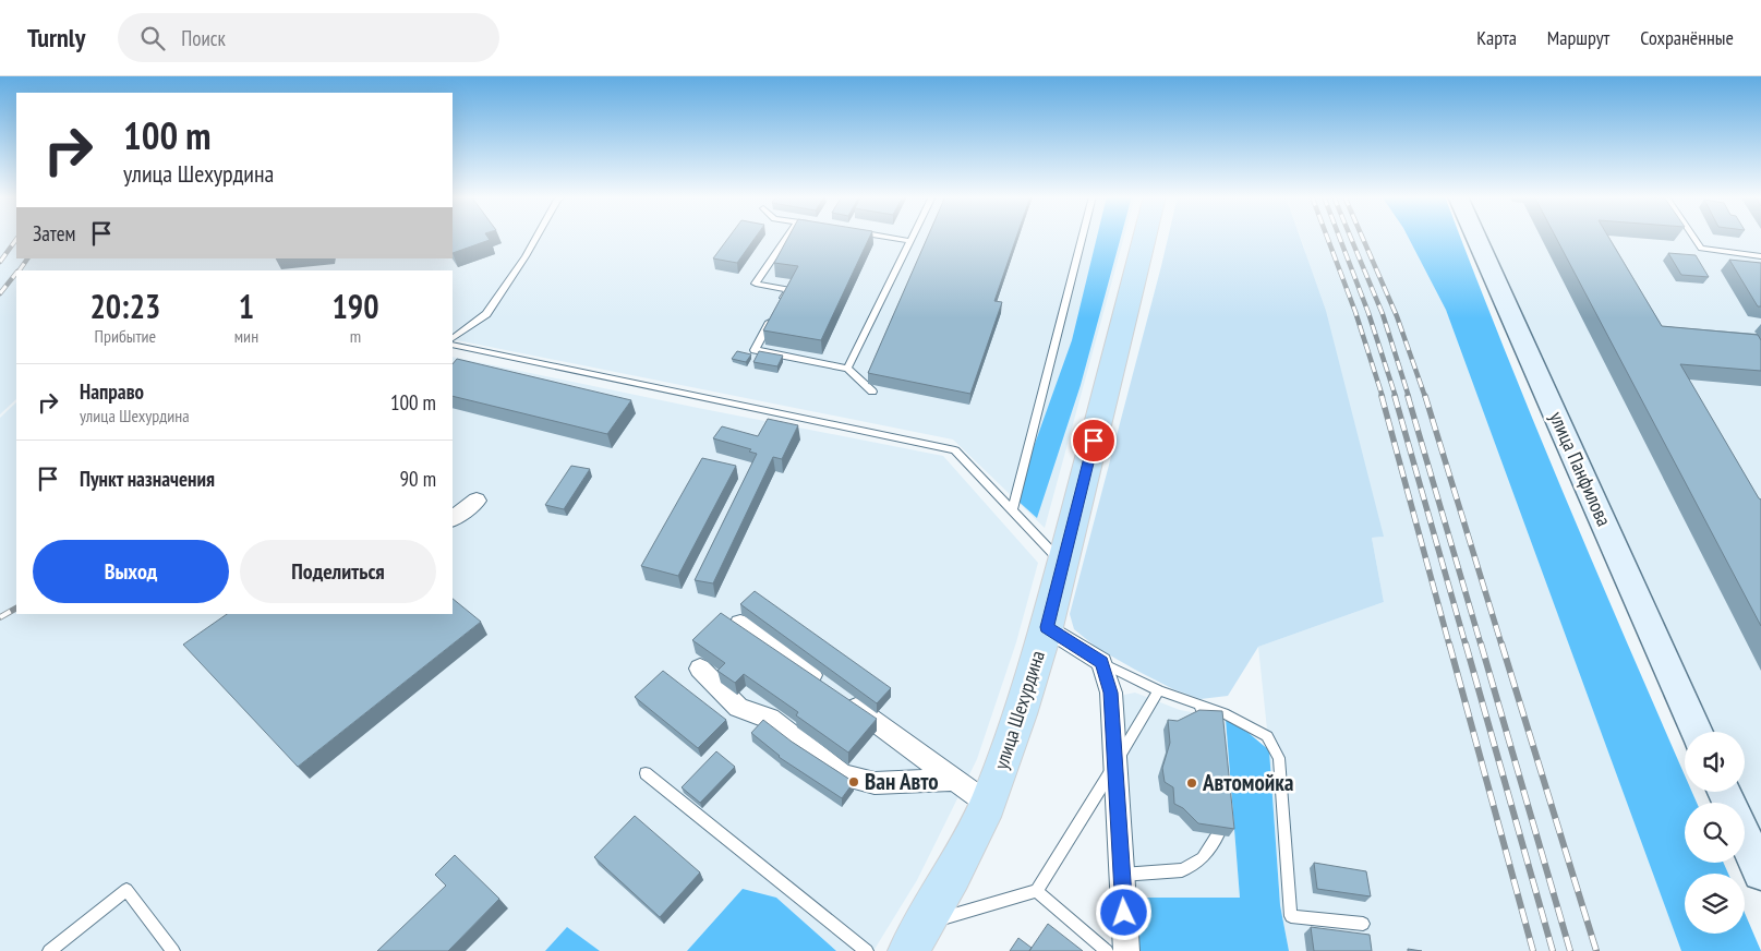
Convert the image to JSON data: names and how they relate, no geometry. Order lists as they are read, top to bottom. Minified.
{"streets":{"main road":["улица Панфилова","улица Шехурдина"]},"places":["Ван Авто","Автомойка"],"page":{"header":"Turnly","search":"Поиск","nav":["Карта","Маршрут","Сохранённые"],"turn":["100 m","улица Шехурдина"],"then":"Затем","eta":["20:23","Прибытие","1","мин","190","m"],"list":[{"name":"Направо","note":"улица Шехурдина","value":"100 m"},{"name":"Пункт назначения","value":"90 m"}],"buttons":["Выход","Поделиться"]}}
